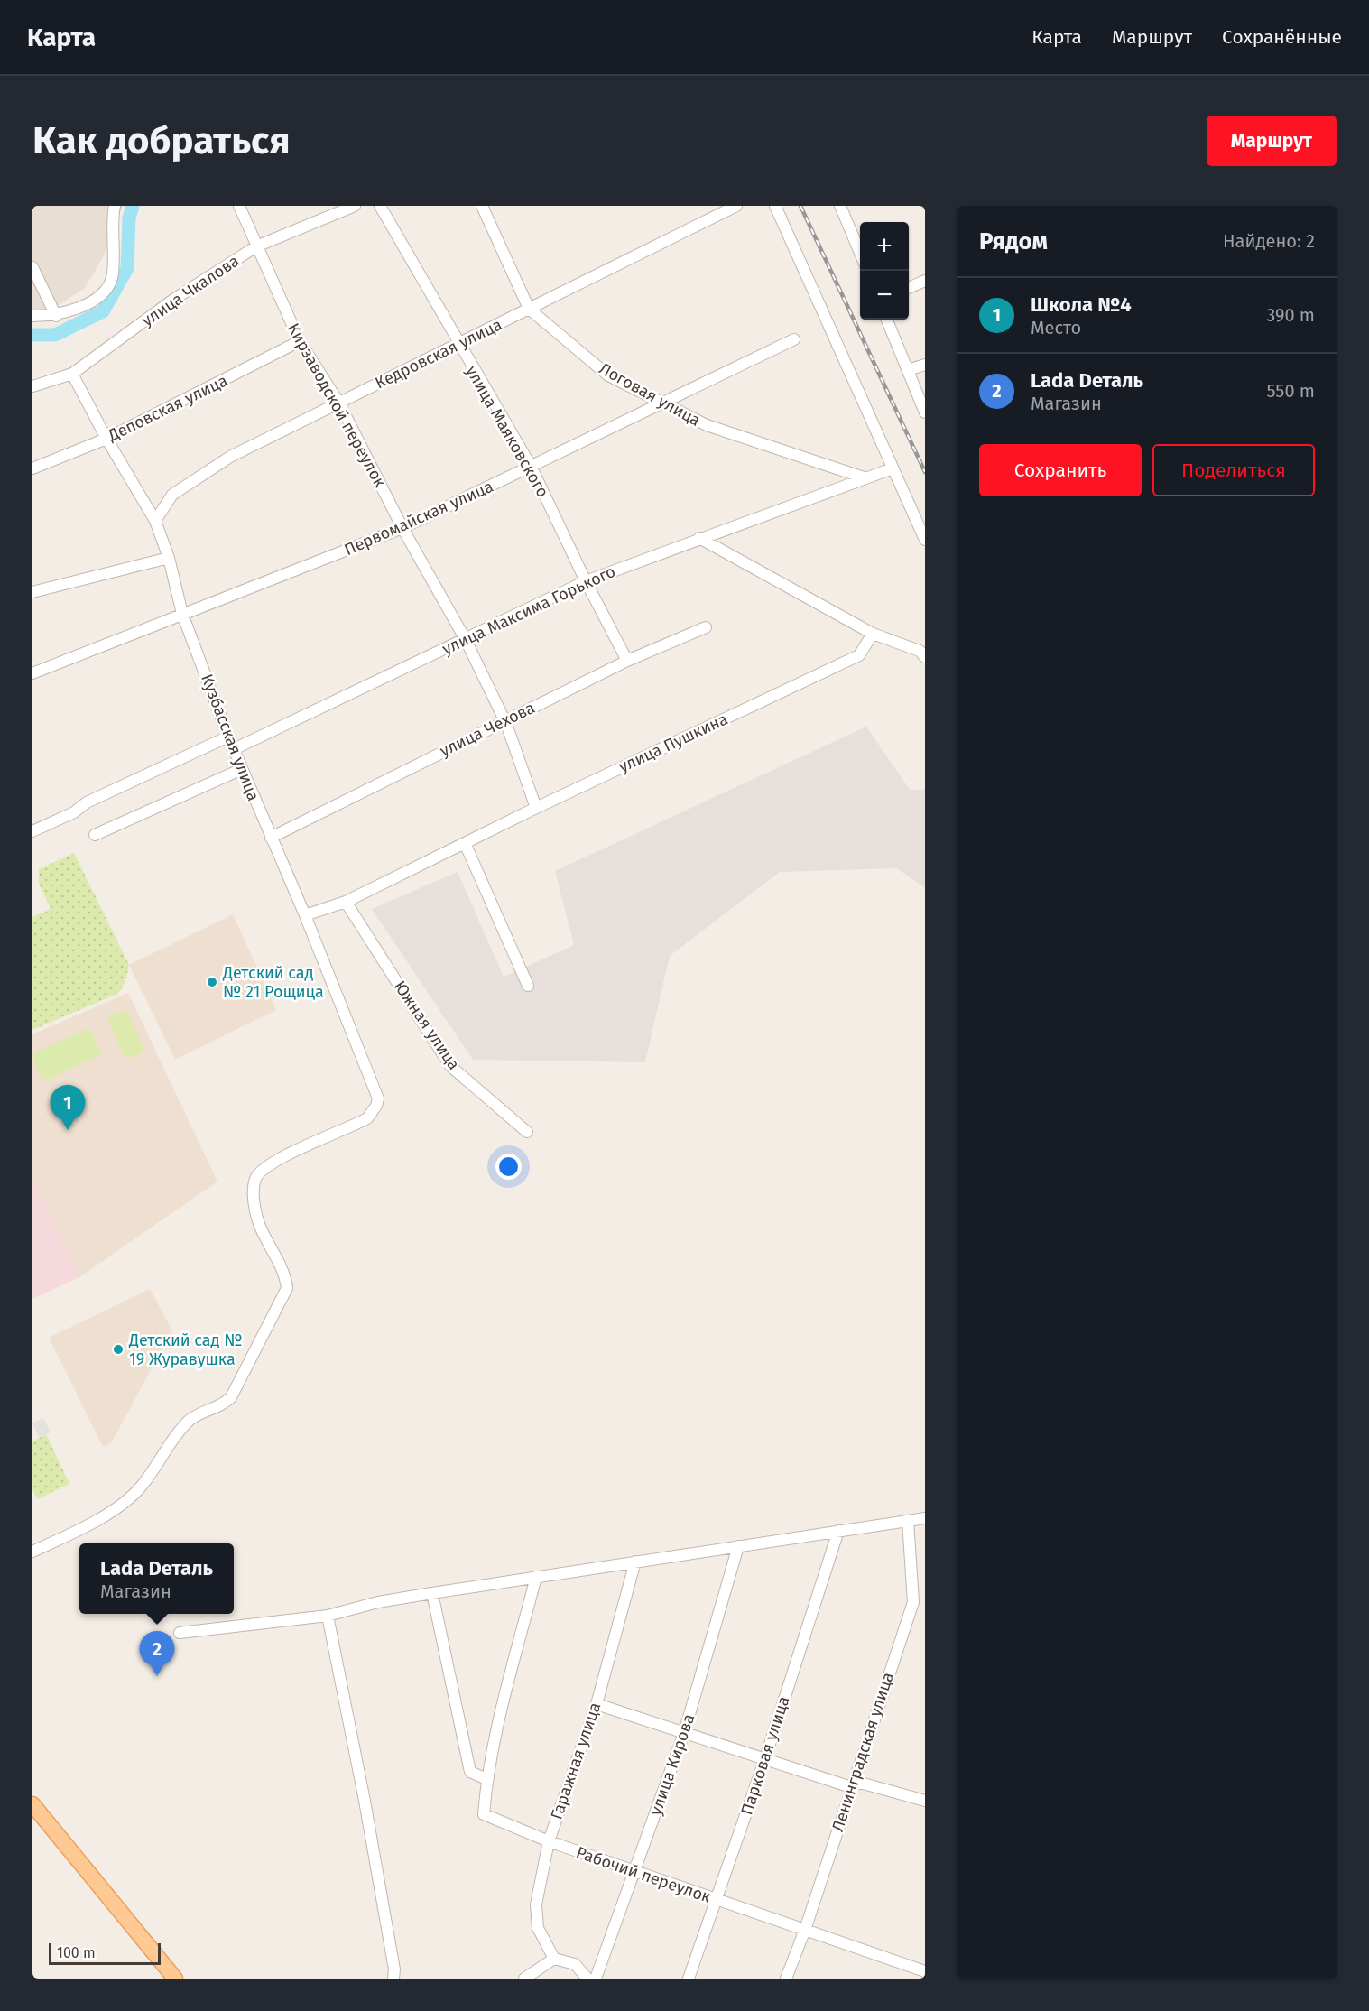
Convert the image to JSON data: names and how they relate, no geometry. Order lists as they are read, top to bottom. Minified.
{"streets":{"street":["улица Чкалова","Кедровская улица","Логовая улица","Кирзаводской переулок","Деповская улица","улица Маяковского","Первомайская улица","улица Максима Горького","улица Чехова","Кузбасская улица","улица Пушкина","Южная улица","Ленинградская улица","Парковая улица","Гаражная улица","улица Кирова","Рабочий переулок"]},"crossings":[["улица Чкалова","Кирзаводской переулок"],["улица Чкалова","Кузбасская улица"],["Кедровская улица","Логовая улица"],["Кедровская улица","Кирзаводской переулок"],["Кедровская улица","улица Маяковского"],["Кедровская улица","Кузбасская улица"],["Логовая улица","Первомайская улица"],["Логовая улица","улица Максима Горького"],["Кирзаводской переулок","Деповская улица"],["Кирзаводской переулок","Первомайская улица"],["Кирзаводской переулок","улица Максима Горького"],["Кирзаводской переулок","улица Чехова"],["Кирзаводской переулок","улица Пушкина"],["Деповская улица","Кузбасская улица"],["улица Маяковского","Первомайская улица"],["улица Маяковского","улица Максима Горького"],["улица Маяковского","улица Чехова"],["Первомайская улица","Кузбасская улица"],["улица Максима Горького","Кузбасская улица"],["улица Чехова","Кузбасская улица"],["Кузбасская улица","улица Пушкина"],["улица Пушкина","Южная улица"],["Ленинградская улица","Рабочий переулок"],["Парковая улица","Рабочий переулок"],["Гаражная улица","Рабочий переулок"],["улица Кирова","Рабочий переулок"]],"places":["Детский сад № 21 Рощица","Детский сад № 19 Журавушка"],"scale_bar":"100 m","page":{"header":"Карта","nav":["Карта","Маршрут","Сохранённые"],"buttons":["Маршрут",["Сохранить","Поделиться"]],"title":"Как добраться","heading":["Рядом","Найдено: 2"],"map_buttons":["+","−"],"list":[{"mark":"1","name":"Школа №4","note":"Место","value":"390 m"},{"mark":"2","name":"Lada Dеталь","note":"Магазин","value":"550 m"}],"pins":["1","2"],"popup":["Lada Dеталь","Магазин"],"scale":"100 m"}}
